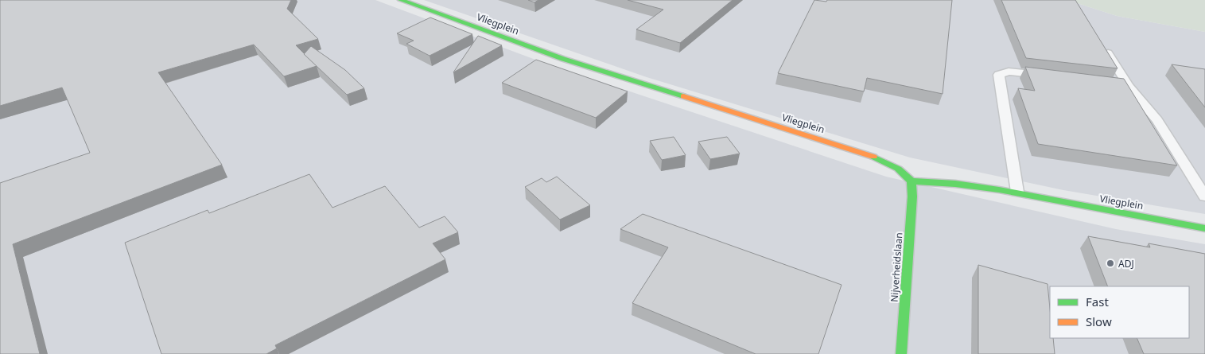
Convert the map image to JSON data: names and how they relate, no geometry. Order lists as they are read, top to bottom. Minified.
{"streets":{"street":["Vliegplein","Nijverheidslaan"]},"crossings":[["Vliegplein","Nijverheidslaan"]],"places":["ADJ"],"legend":["Fast","Slow"]}
